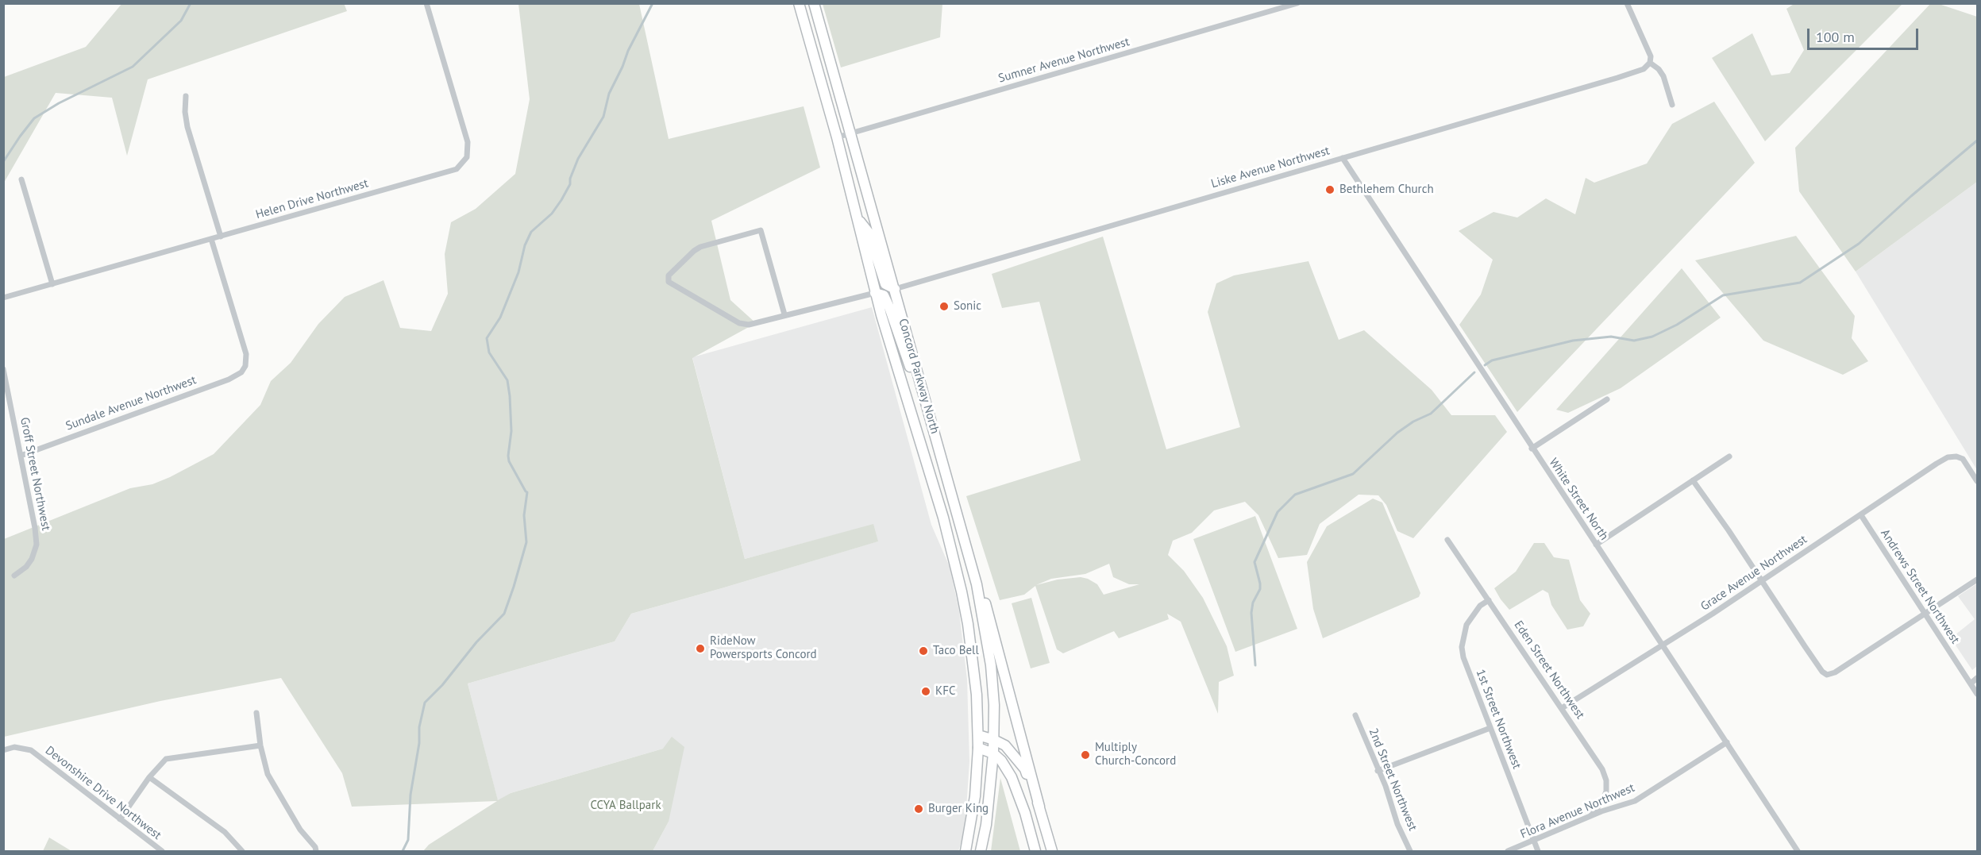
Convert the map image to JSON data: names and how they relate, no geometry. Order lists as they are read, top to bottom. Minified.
{"streets":{"main road":["Concord Parkway North"],"street":["Sumner Avenue Northwest","Liske Avenue Northwest","Helen Drive Northwest","Sundale Avenue Northwest","Groff Street Northwest","White Street North","Grace Avenue Northwest","Andrews Street Northwest","Eden Street Northwest","1st Street Northwest","2nd Street Northwest","Devonshire Drive Northwest","Flora Avenue Northwest"]},"crossings":[["Sumner Avenue Northwest","Concord Parkway North"],["Liske Avenue Northwest","Concord Parkway North"],["Liske Avenue Northwest","White Street North"],["Helen Drive Northwest","Sundale Avenue Northwest"],["Sundale Avenue Northwest","Groff Street Northwest"],["White Street North","Grace Avenue Northwest"],["White Street North","Flora Avenue Northwest"],["Grace Avenue Northwest","Andrews Street Northwest"],["Grace Avenue Northwest","Eden Street Northwest"],["Eden Street Northwest","1st Street Northwest"],["Eden Street Northwest","Flora Avenue Northwest"],["1st Street Northwest","Flora Avenue Northwest"]],"parks":["CCYA Ballpark"],"places":["Bethlehem Church","Sonic","RideNow Powersports Concord","Taco Bell","KFC","Multiply Church-Concord","Burger King"],"scale_bar":"100 m"}
